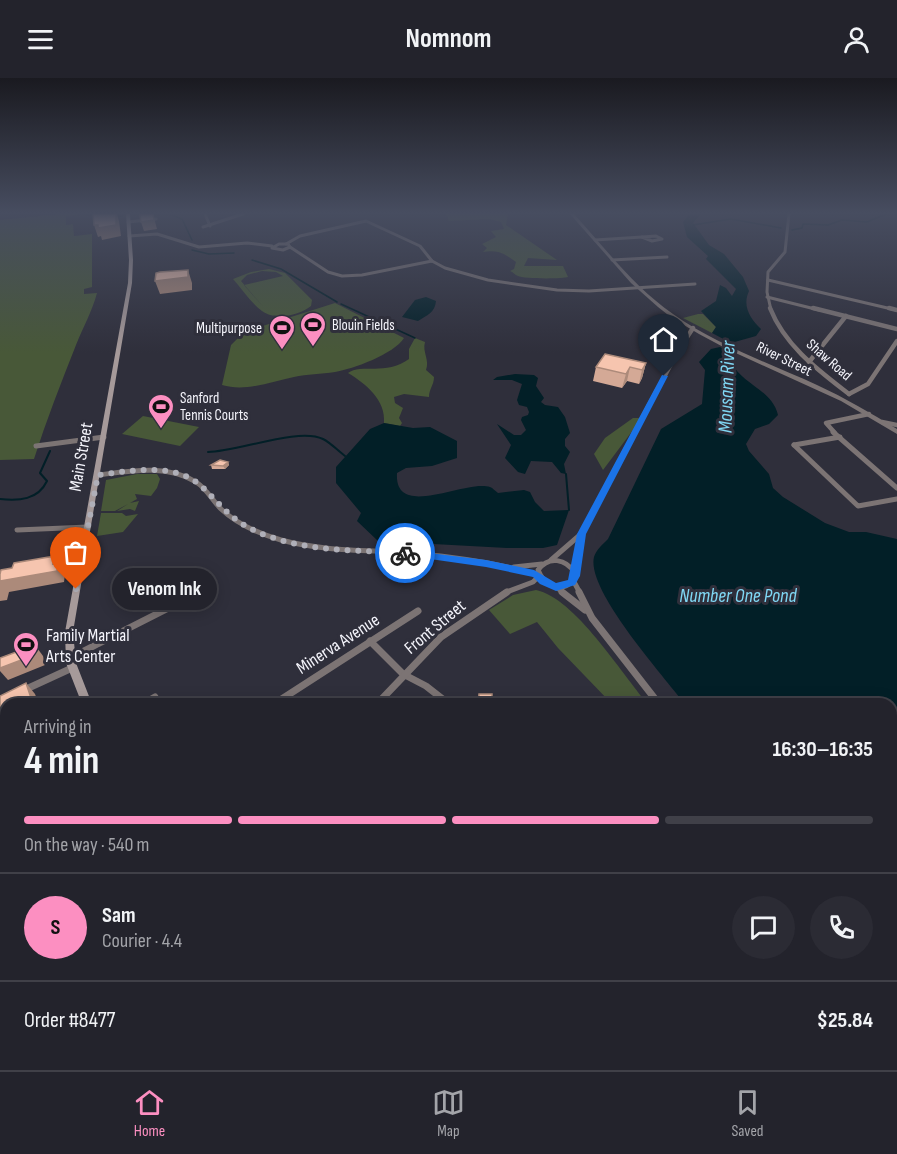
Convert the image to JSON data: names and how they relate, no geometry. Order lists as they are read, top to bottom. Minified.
{"streets":{"main road":["Main Street"],"street":["River Street","Shaw Road","Front Street","Minerva Avenue"]},"water":["Mousam River","Number One Pond"],"places":{"sports":["Blouin Fields","Multipurpose","Sanford Tennis Courts","Family Martial Arts Center"],"other":["Venom Ink"]},"page":{"header":"Nomnom","bubble":"Venom Ink","heading":["4 min","Arriving in","16:30–16:35"],"panel":["Sam","Courier · 4.4","Order #8477","$25.84"],"bar":"On the way · 540 m","round":"S","tabs":["Home","Map","Saved"]}}
